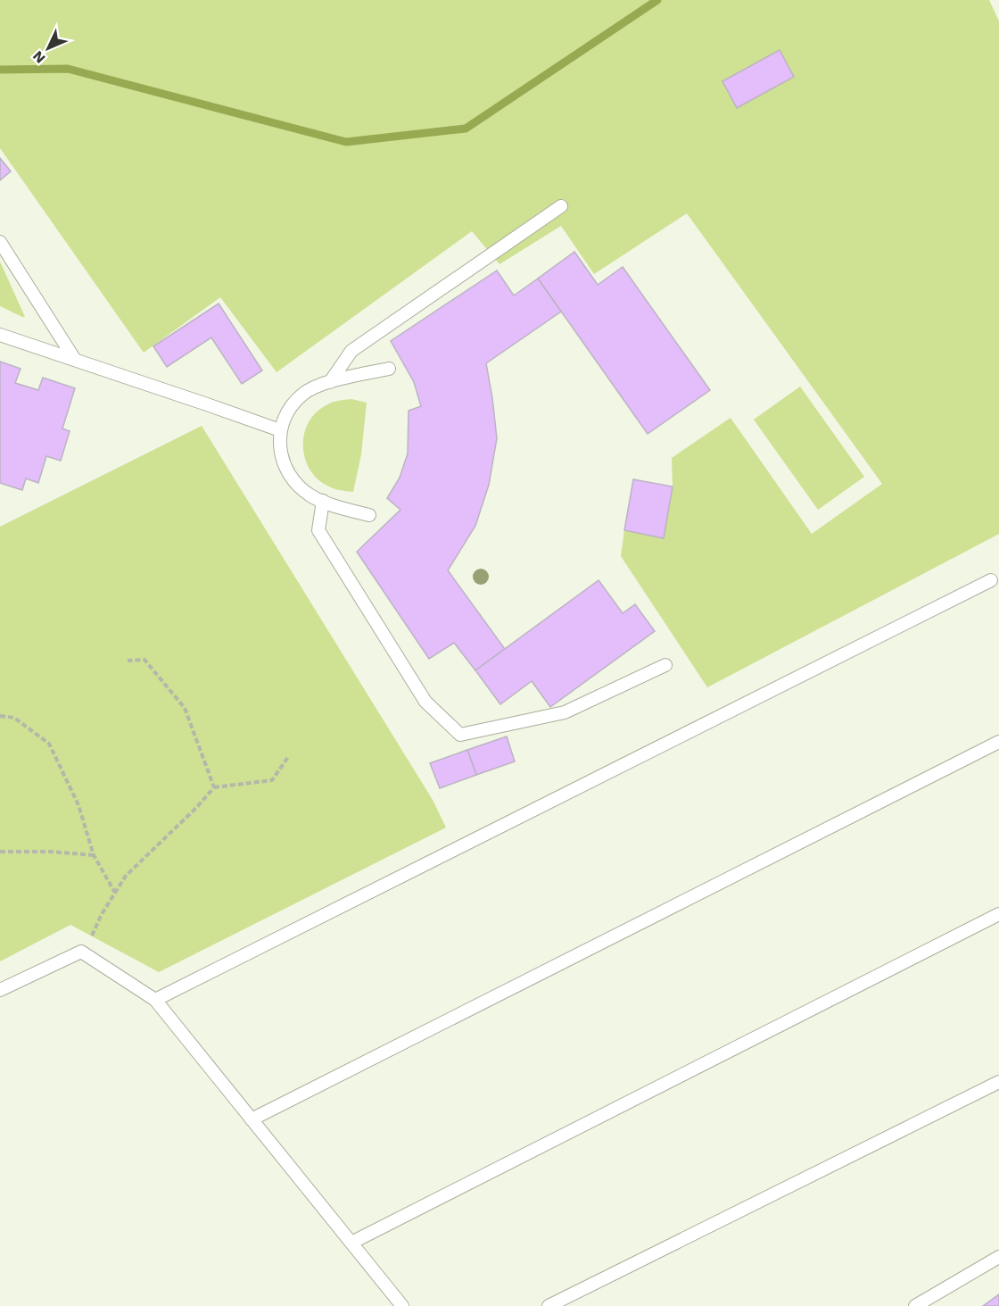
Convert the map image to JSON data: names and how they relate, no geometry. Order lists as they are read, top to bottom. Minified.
{"north":"bottom left"}
